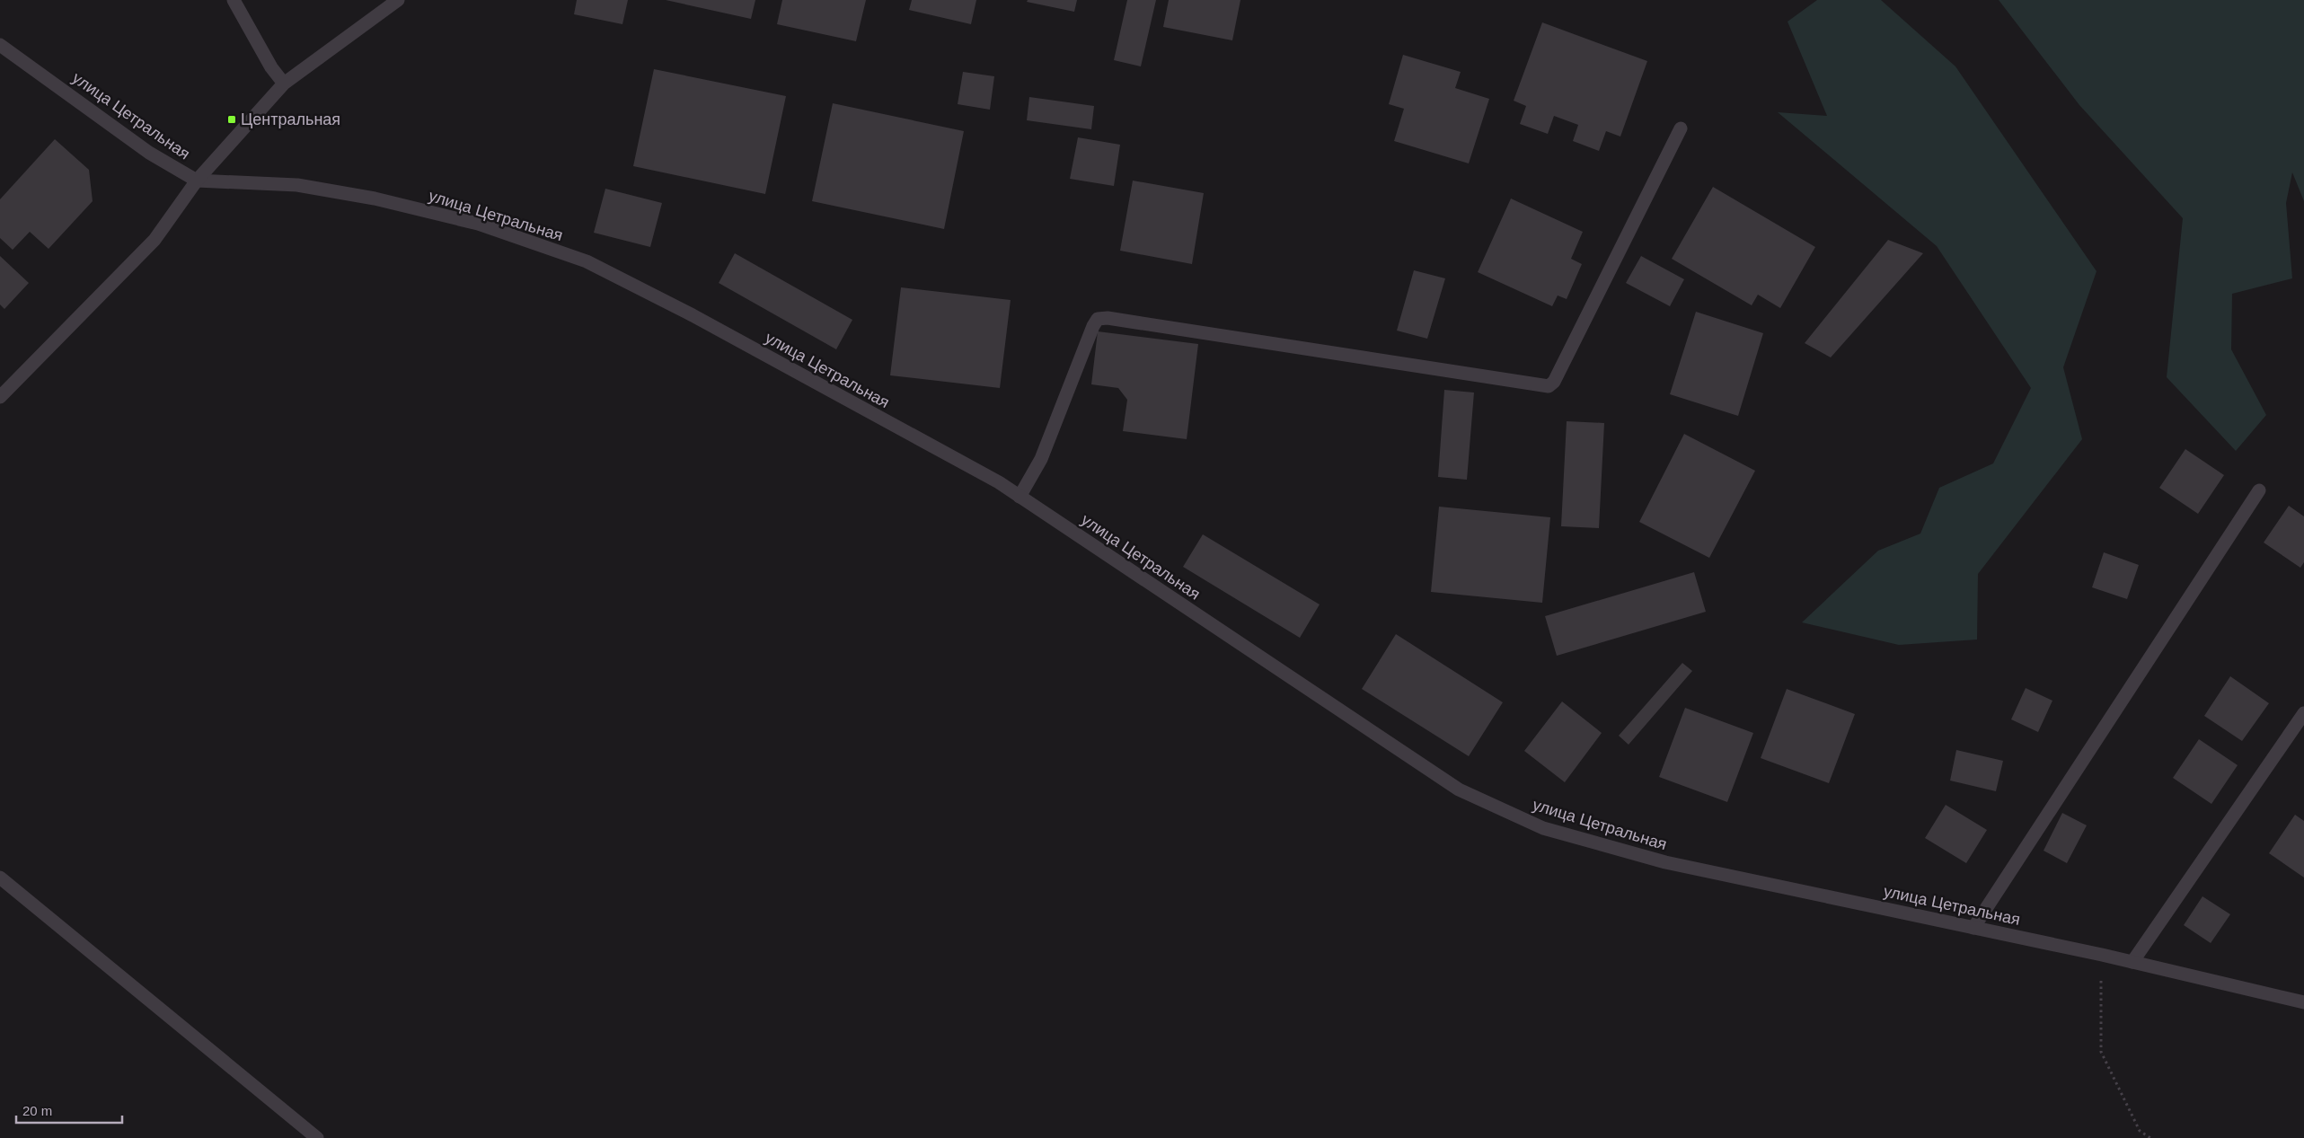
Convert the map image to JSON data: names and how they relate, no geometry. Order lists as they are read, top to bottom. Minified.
{"streets":{"street":["улица Цетральная"]},"places":{"transit":["Центральная"]},"scale_bar":"20 m"}
